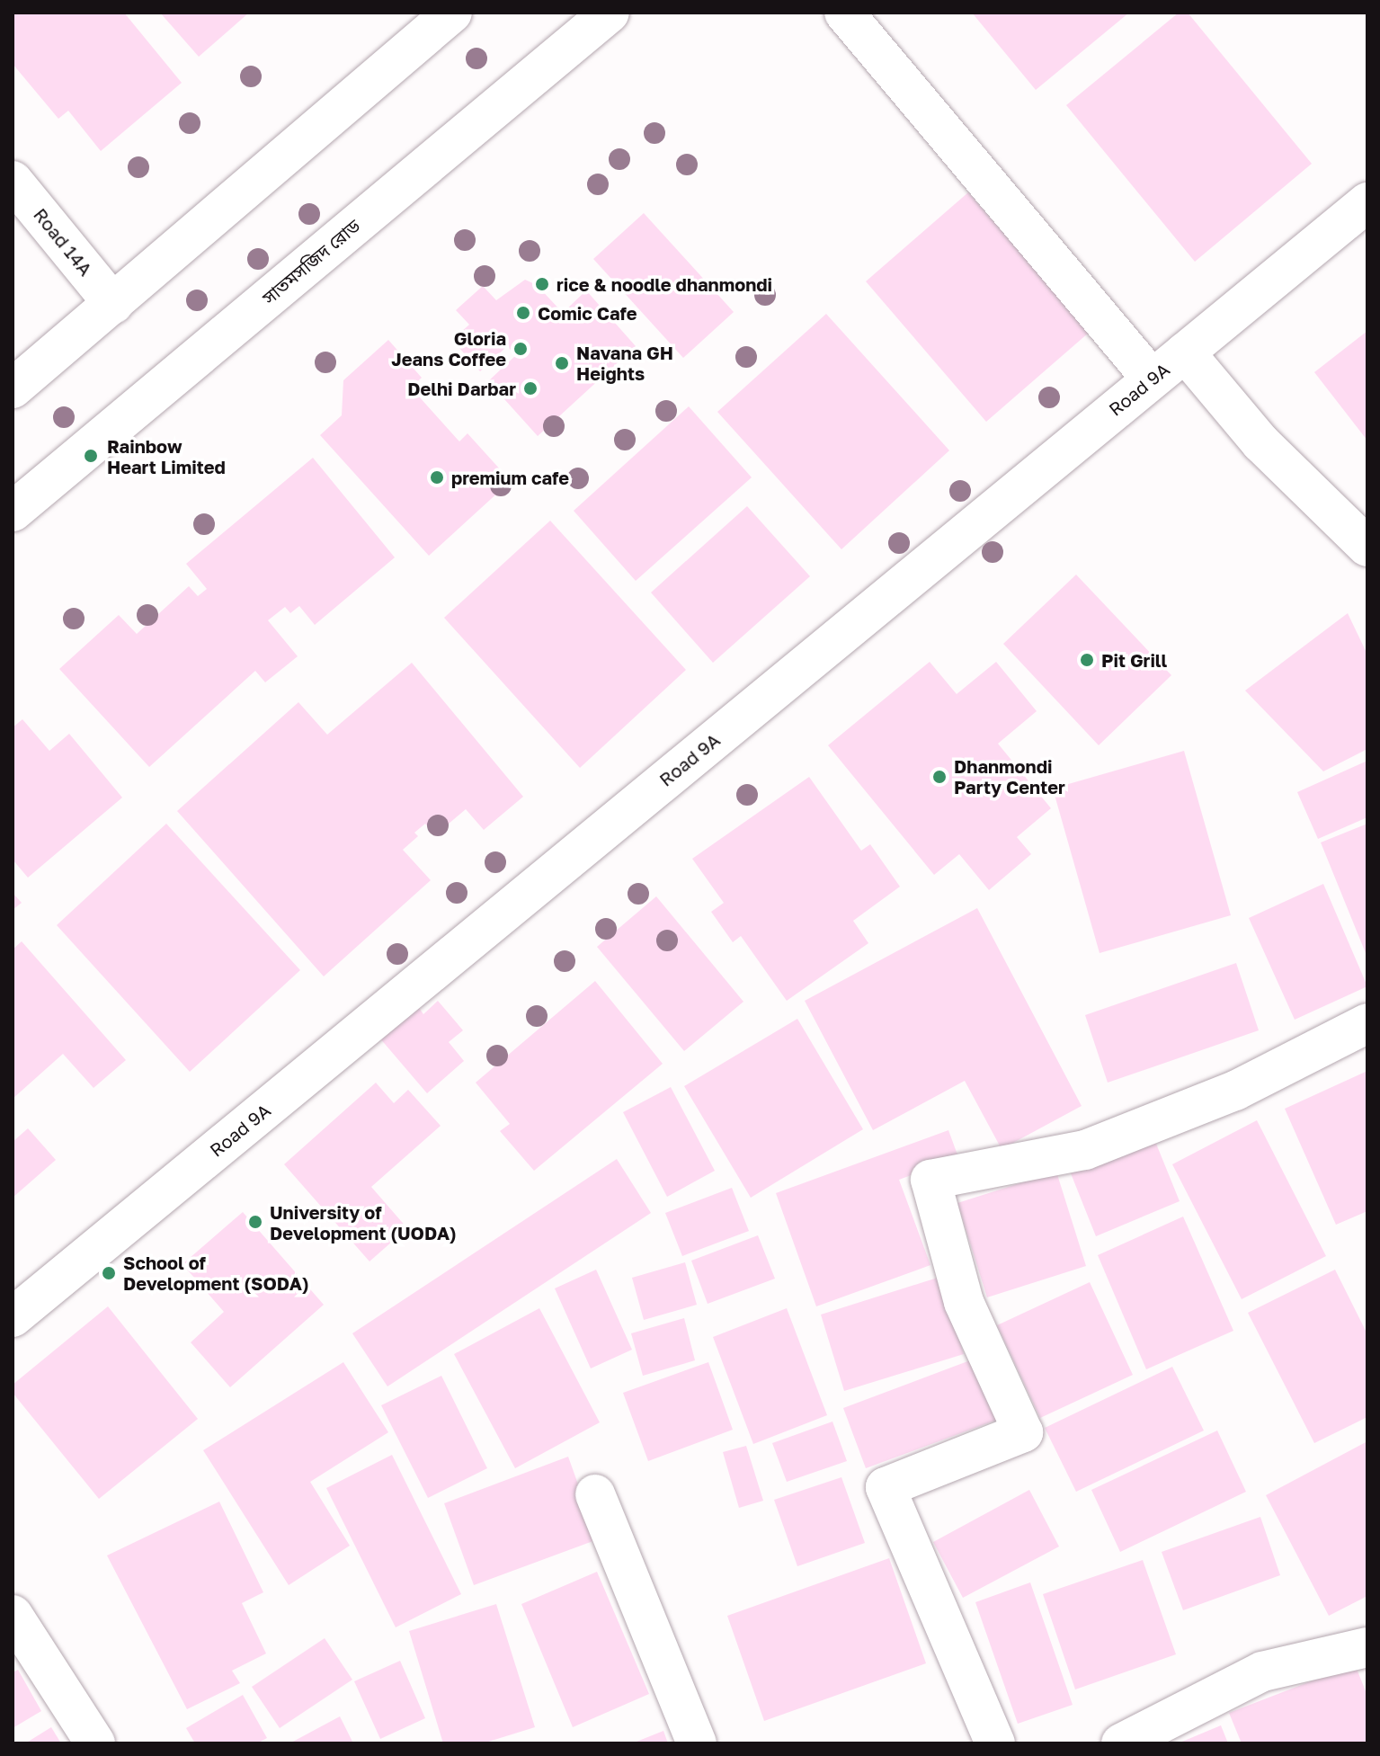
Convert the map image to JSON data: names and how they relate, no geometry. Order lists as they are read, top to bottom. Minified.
{"streets":{"street":["Road 14A","সাতমসজিদ রোড","Road 9A"]},"places":["rice & noodle dhanmondi","Comic Cafe","Gloria Jeans Coffee","Navana GH Heights","Delhi Darbar","Rainbow Heart Limited","premium cafe","Pit Grill","Dhanmondi Party Center","University of Development (UODA)","School of Development (SODA)"]}
